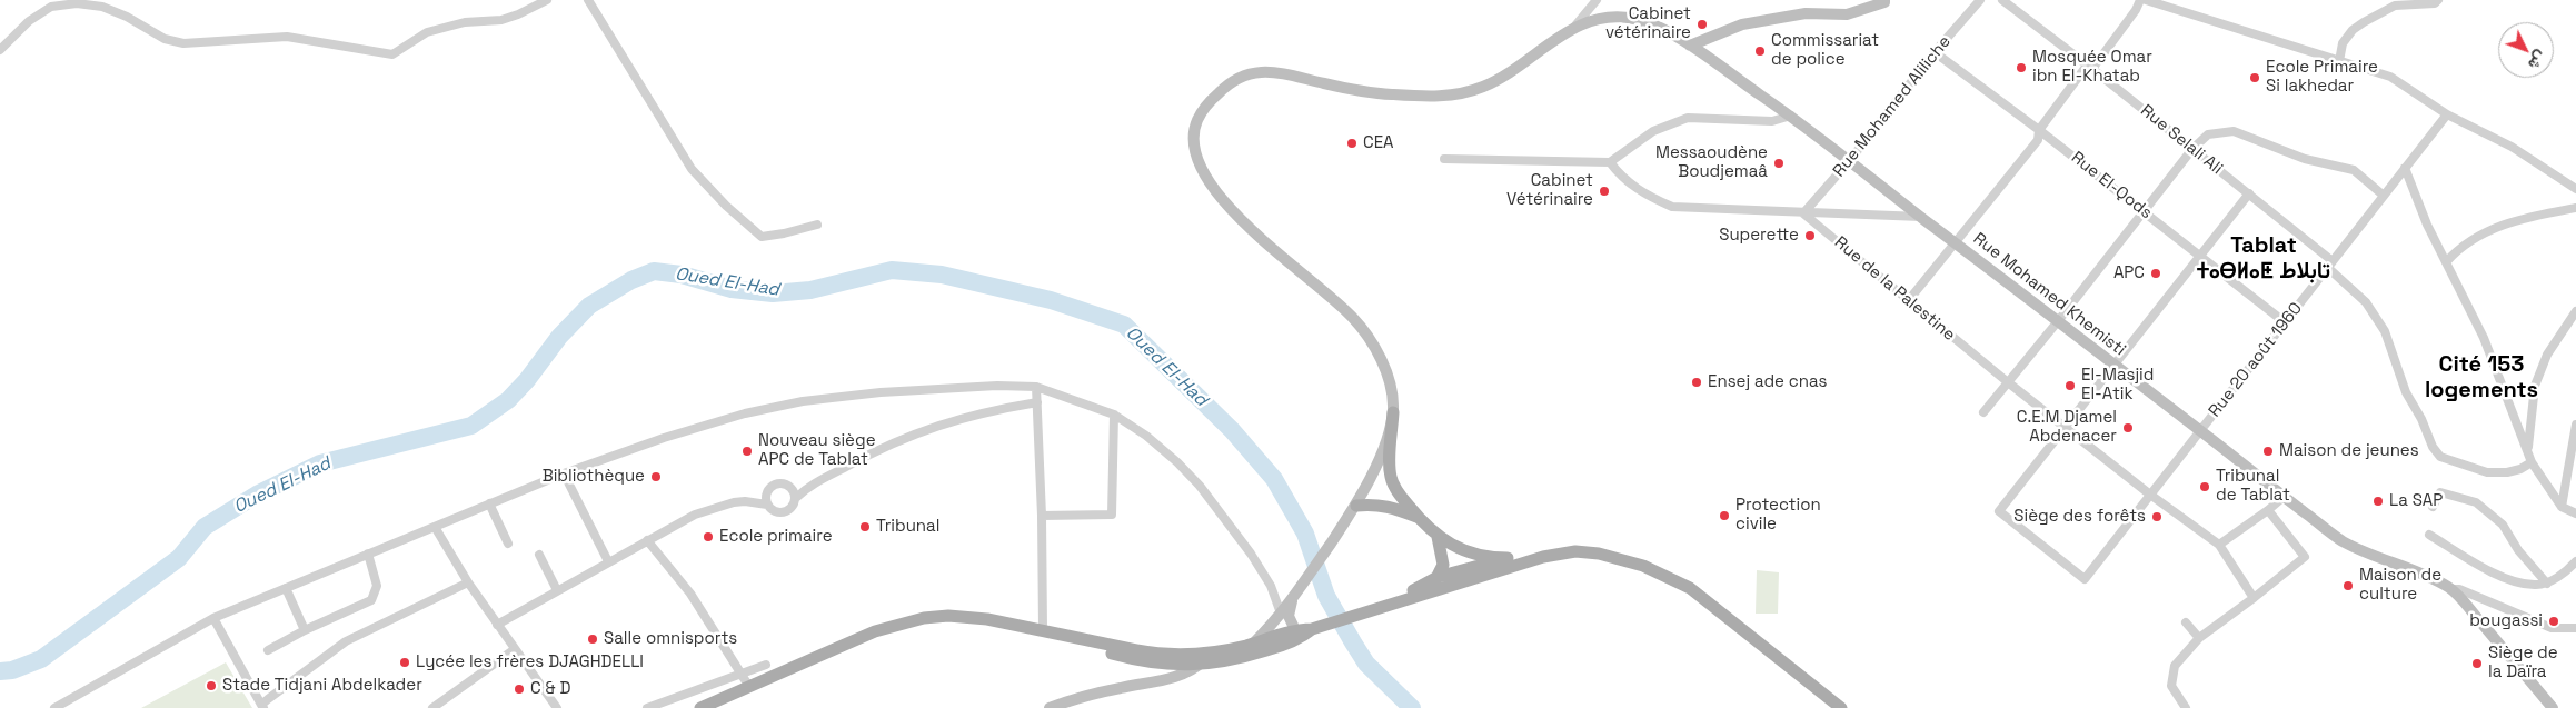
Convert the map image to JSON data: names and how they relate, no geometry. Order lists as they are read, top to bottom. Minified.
{"streets":{"main road":["Rue Mohamed Khemisti"],"street":["Rue Mohamed Aliliche","Rue Selali Ali","Rue El-Qods","Rue de la Palestine","Rue 20 août 1960"]},"crossings":[["Rue Mohamed Aliliche","Rue El-Qods"],["Rue Mohamed Aliliche","Rue de la Palestine"],["Rue Mohamed Aliliche","Rue Mohamed Khemisti"],["Rue Selali Ali","Rue 20 août 1960"],["Rue El-Qods","Rue 20 août 1960"],["Rue de la Palestine","Rue 20 août 1960"],["Rue Mohamed Khemisti","Rue 20 août 1960"]],"districts":["Tablat ⵜⴰⴱⵍⴰⵟ تابلاط","Cité 153 logements"],"water":["Oued El-Had"],"places":["Cabinet vétérinaire","Commissariat de police","Mosquée Omar ibn El-Khatab","Ecole Primaire Si lakhedar","CEA","Messaoudène Boudjemaâ","Cabinet Vétérinaire","Superette","APC","Ensej ade cnas","El-Masjid El-Atik","C.E.M Djamel Abdenacer","Nouveau siège APC de Tablat","Maison de jeunes","Bibliothèque","Tribunal de Tablat","La SAP","Protection civile","Siège des forêts","Tribunal","Ecole primaire","Maison de culture","bougassi","Salle omnisports","Lycée les frères DJAGHDELLI","Siège de la Daïra","Stade Tidjani Abdelkader","C & D"],"north":"bottom right"}
